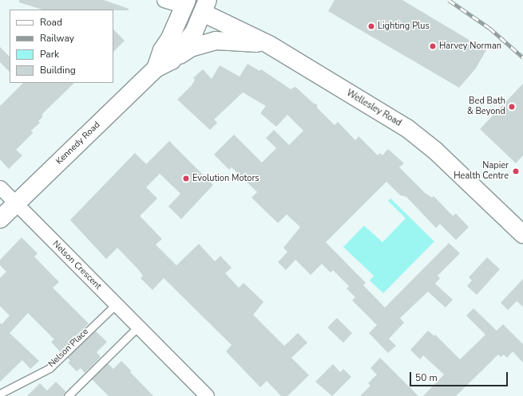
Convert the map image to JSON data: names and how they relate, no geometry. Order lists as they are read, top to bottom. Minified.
{"streets":{"main road":["Wellesley Road","Kennedy Road"],"street":["Nelson Crescent"],"lane":["Nelson Place"]},"crossings":[["Wellesley Road","Kennedy Road"],["Kennedy Road","Nelson Crescent"],["Nelson Crescent","Nelson Place"]],"places":["Lighting Plus","Harvey Norman","Bed Bath & Beyond","Napier Health Centre","Evolution Motors"],"legend":["Road","Railway","Park","Building"],"scale_bar":"50 m"}
